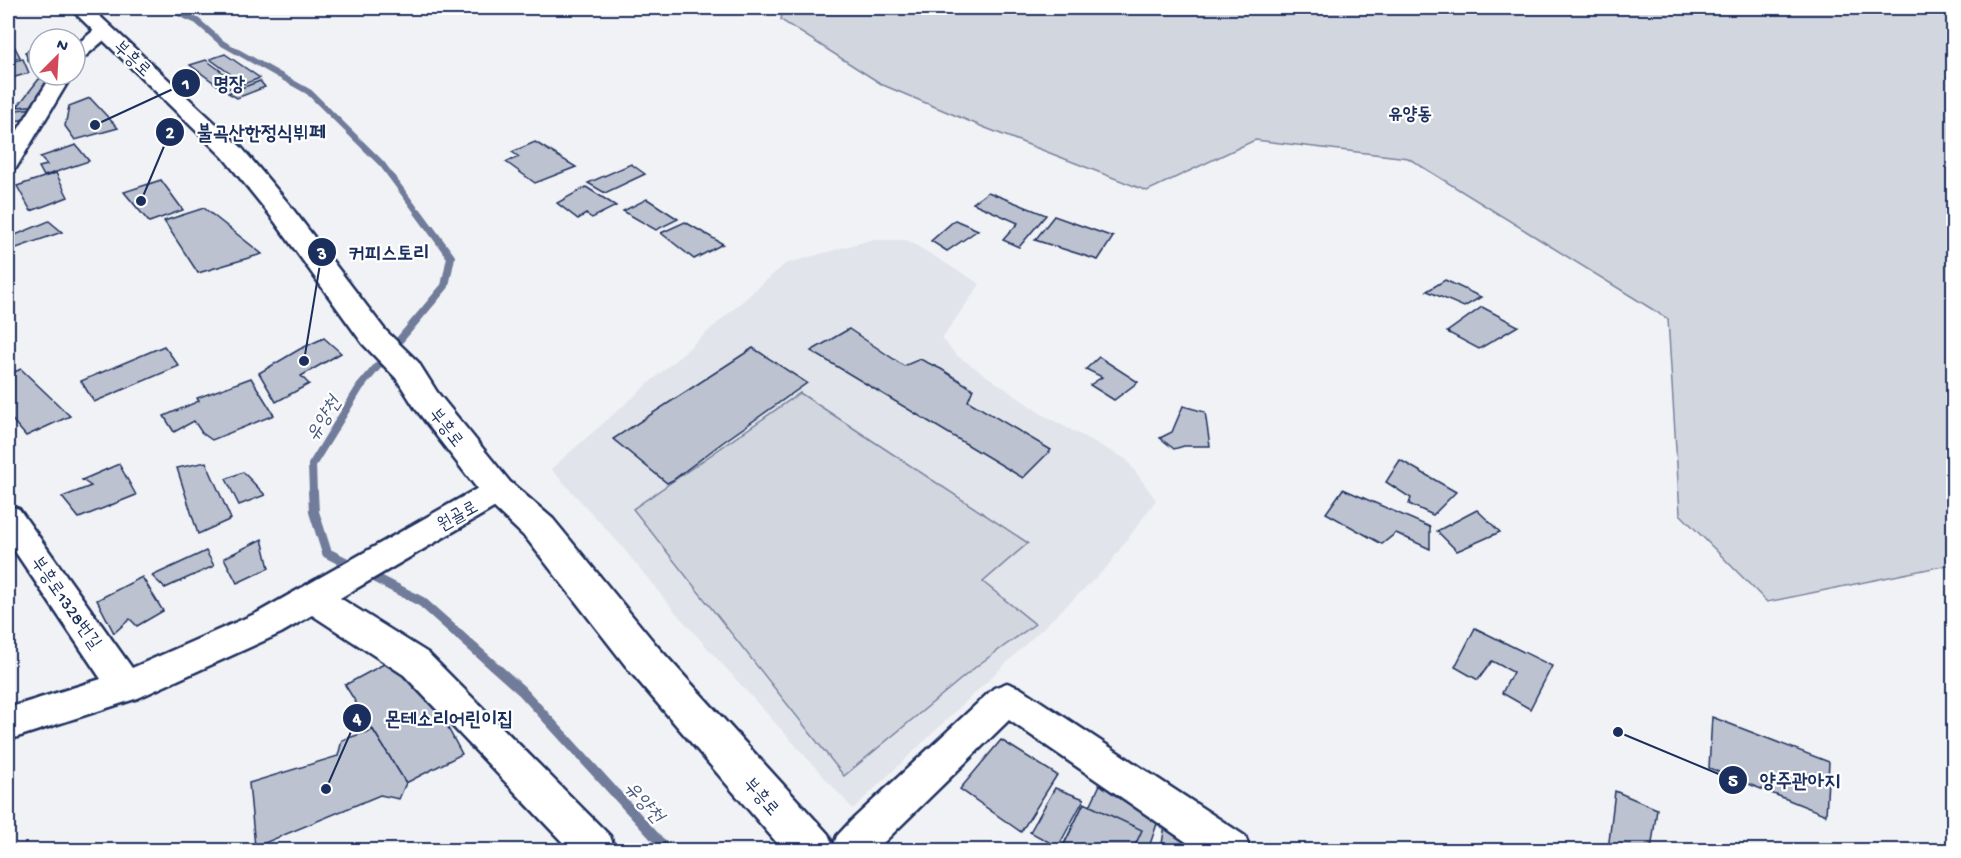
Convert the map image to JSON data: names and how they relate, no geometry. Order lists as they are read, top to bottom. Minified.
{"streets":{"main road":["부흥로"],"street":["원골로","부흥로1328번길"]},"crossings":[["부흥로","원골로"],["원골로","부흥로1328번길"]],"districts":["유양동"],"water":["유양천"],"places":["명장","불곡산한정식뷔페","커피스토리","양주관아지","몬테소리어린이집"],"north":"top right"}
